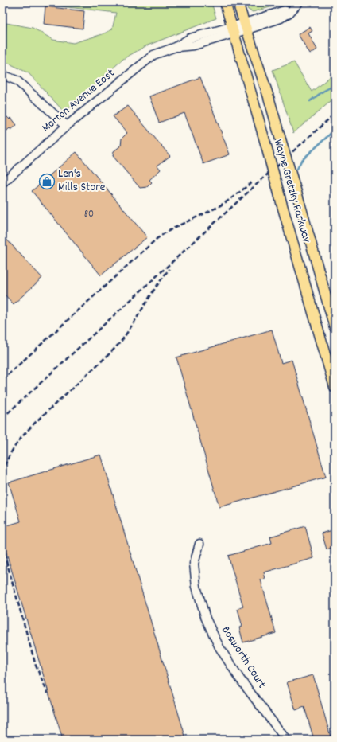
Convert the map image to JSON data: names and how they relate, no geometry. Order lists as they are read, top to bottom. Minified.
{"streets":{"main road":["Wayne Gretzky Parkway"],"street":["Morton Avenue East","Bosworth Court"]},"crossings":[["Morton Avenue East","Wayne Gretzky Parkway"]],"places":{"shop":["Len's Mills Store"]},"house_numbers":["80"]}
